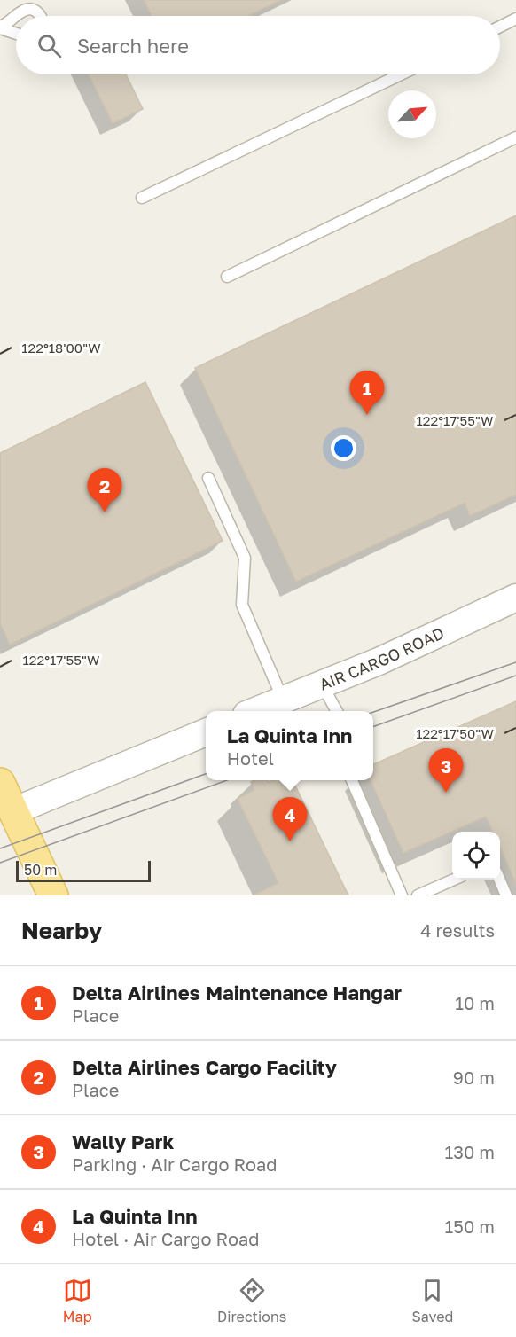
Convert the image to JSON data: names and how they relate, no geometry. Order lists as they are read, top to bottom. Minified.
{"streets":{"street":["AIR CARGO ROAD"]},"scale_bar":"50 m","north":"top right","page":{"search":"Search here","pins":["1","2","3","4"],"popup":["La Quinta Inn","Hotel"],"scale":"50 m","heading":["Nearby","4 results"],"list":[{"mark":"1","name":"Delta Airlines Maintenance Hangar","note":"Place","value":"10 m"},{"mark":"2","name":"Delta Airlines Cargo Facility","note":"Place","value":"90 m"},{"mark":"3","name":"Wally Park","note":"Parking · Air Cargo Road","value":"130 m"},{"mark":"4","name":"La Quinta Inn","note":"Hotel · Air Cargo Road","value":"150 m"}],"nav":["Map","Directions","Saved"]},"coordinates":["122°18'00\"W","122°17'55\"W","122°17'50\"W"]}
